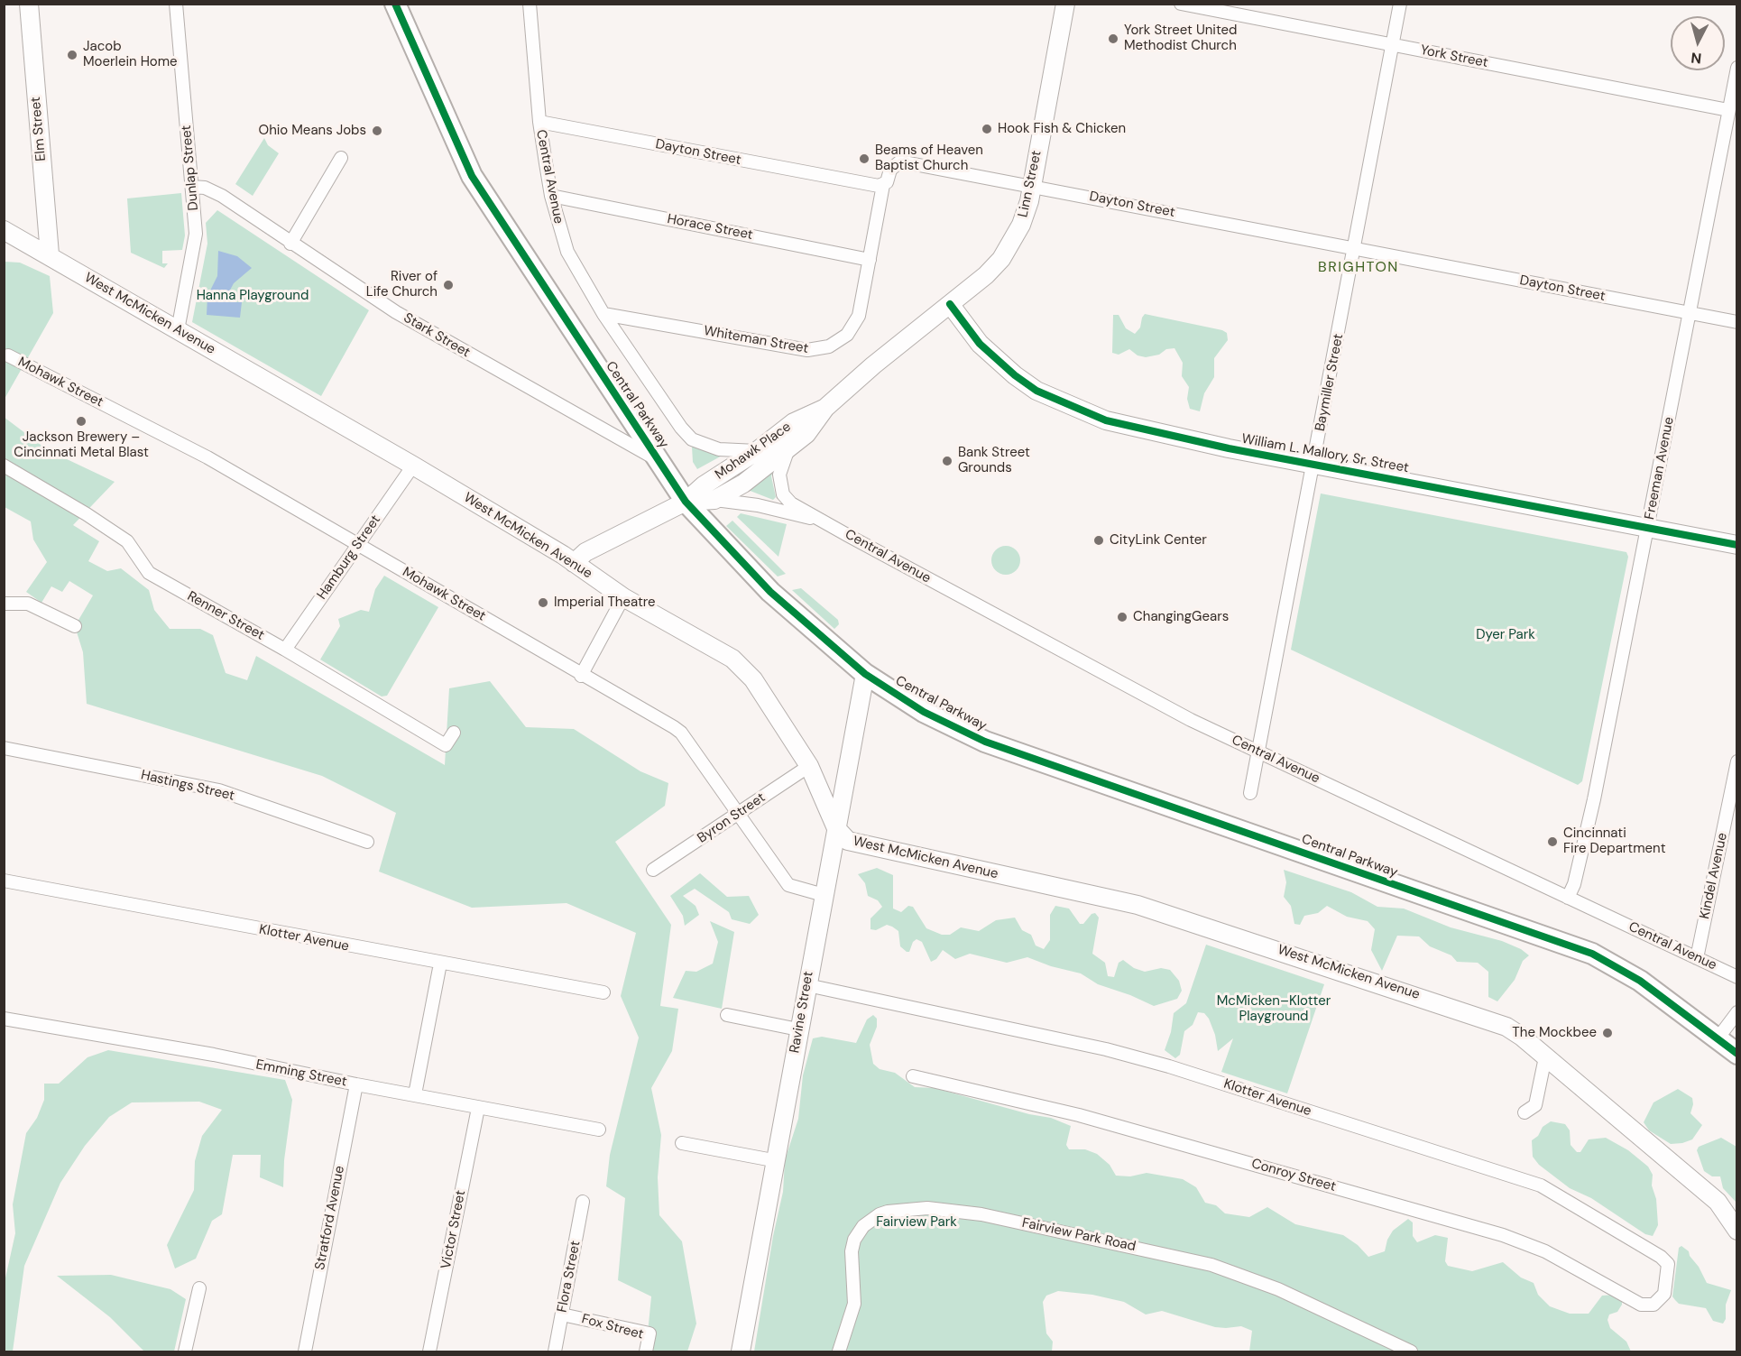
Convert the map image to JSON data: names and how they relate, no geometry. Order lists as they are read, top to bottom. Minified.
{"streets":{"main road":["Central Parkway"],"street":["York Street","Elm Street","Dayton Street","Dunlap Street","Central Avenue","Linn Street","Horace Street","West McMicken Avenue","Stark Street","Whiteman Street","Mohawk Street","Baymiller Street","Mohawk Place","William L. Mallory, Sr. Street","Freeman Avenue","Hamburg Street","Renner Street","Hastings Street","Byron Street","Kindel Avenue","Klotter Avenue","Ravine Street","Emming Street","Conroy Street","Stratford Avenue","Victor Street","Fairview Park Road","Flora Street","Fox Street"]},"crossings":[["York Street","Baymiller Street"],["York Street","Freeman Avenue"],["Elm Street","West McMicken Avenue"],["Dayton Street","Central Avenue"],["Dayton Street","Linn Street"],["Dayton Street","Whiteman Street"],["Dayton Street","Baymiller Street"],["Dayton Street","Freeman Avenue"],["Dunlap Street","West McMicken Avenue"],["Dunlap Street","Stark Street"],["Central Avenue","Horace Street"],["Central Avenue","Whiteman Street"],["Central Avenue","Baymiller Street"],["Central Avenue","Mohawk Place"],["Central Avenue","Freeman Avenue"],["Central Avenue","Kindel Avenue"],["Linn Street","Mohawk Place"],["Linn Street","William L. Mallory, Sr. Street"],["Horace Street","Whiteman Street"],["West McMicken Avenue","Mohawk Place"],["West McMicken Avenue","Hamburg Street"],["West McMicken Avenue","Byron Street"],["West McMicken Avenue","Ravine Street"],["Stark Street","Central Parkway"],["Mohawk Street","Hamburg Street"],["Mohawk Street","Byron Street"],["Mohawk Street","Ravine Street"],["Baymiller Street","William L. Mallory, Sr. Street"],["Central Parkway","Mohawk Place"],["Central Parkway","Ravine Street"],["William L. Mallory, Sr. Street","Freeman Avenue"],["Hamburg Street","Renner Street"],["Klotter Avenue","Ravine Street"],["Klotter Avenue","Conroy Street"],["Emming Street","Stratford Avenue"],["Emming Street","Victor Street"],["Flora Street","Fox Street"]],"districts":["BRIGHTON"],"parks":["Hanna Playground","Dyer Park","McMicken–Klotter Playground","Fairview Park"],"places":["York Street United Methodist Church","Jacob Moerlein Home","Hook Fish & Chicken","Ohio Means Jobs","Beams of Heaven Baptist Church","River of Life Church","Jackson Brewery – Cincinnati Metal Blast","Bank Street Grounds","CityLink Center","Imperial Theatre","ChangingGears","Cincinnati Fire Department","The Mockbee"],"north":"bottom"}
